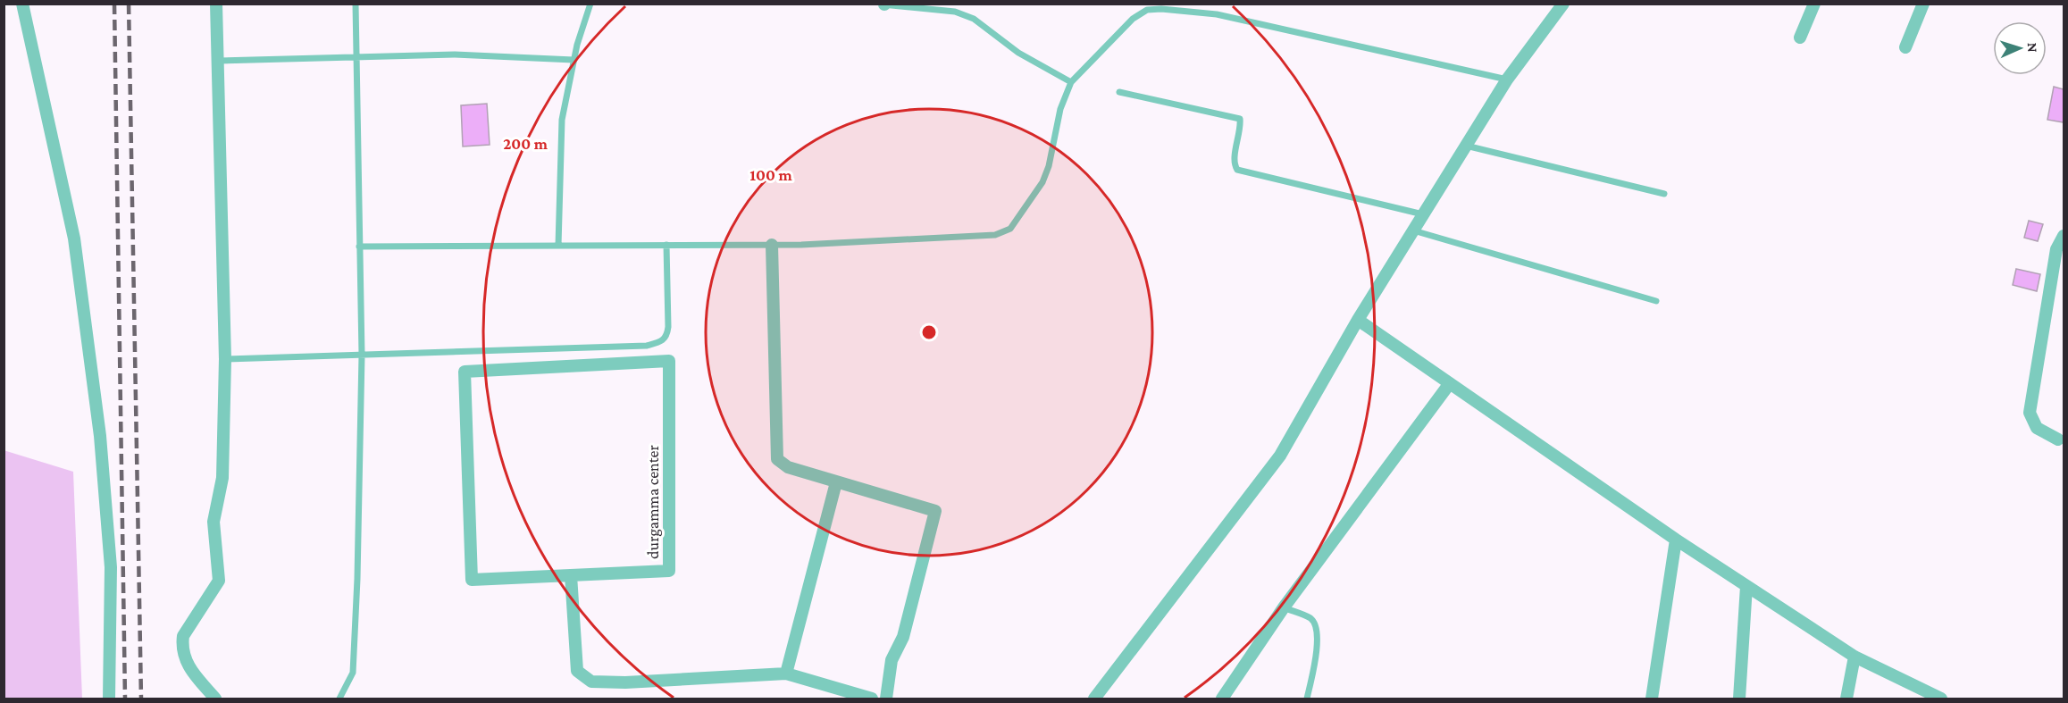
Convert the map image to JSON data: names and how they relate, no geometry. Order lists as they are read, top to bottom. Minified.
{"streets":{"street":["durgamma center"]},"north":"right","rings":["200 m","100 m"]}
